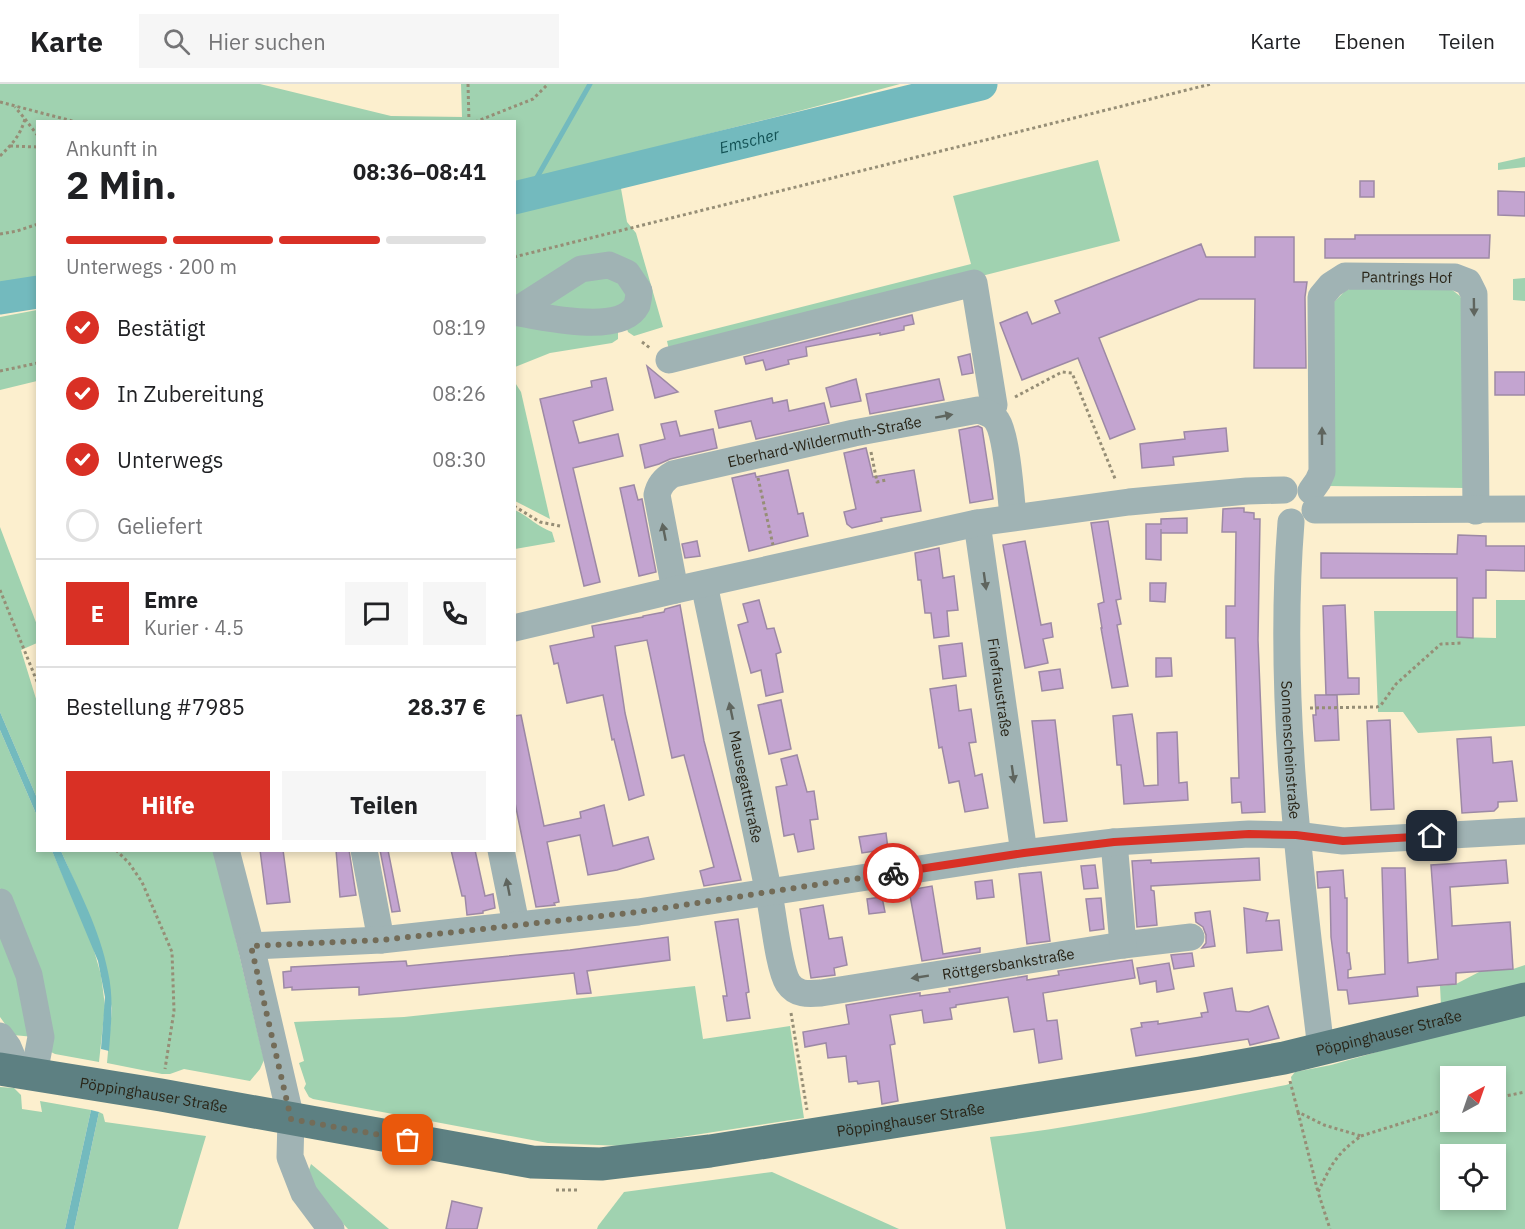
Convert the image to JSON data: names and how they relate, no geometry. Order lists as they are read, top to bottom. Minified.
{"streets":{"main road":["Pöppinghauser Straße"],"street":["Pantrings Hof","Eberhard-Wildermuth-Straße","Finefraustraße","Sonnenscheinstraße","Mausegattstraße","Röttgersbankstraße"]},"crossings":[["Pantrings Hof","Sonnenscheinstraße"],["Sonnenscheinstraße","Pöppinghauser Straße"],["Mausegattstraße","Röttgersbankstraße"]],"one_way":["Finefraustraße","Mausegattstraße"],"water":["Emscher"],"north":"top right","page":{"header":"Karte","search":"Hier suchen","nav":["Karte","Ebenen","Teilen"],"heading":["2 Min.","Ankunft in","08:36–08:41"],"panel":["Emre","Kurier · 4.5","Bestellung #7985","28.37 €"],"bar":"Unterwegs · 200 m","list":[["Bestätigt","08:19"],["In Zubereitung","08:26"],["Unterwegs","08:30"],"Geliefert"],"round":"E","buttons":["Hilfe","Teilen"]}}
